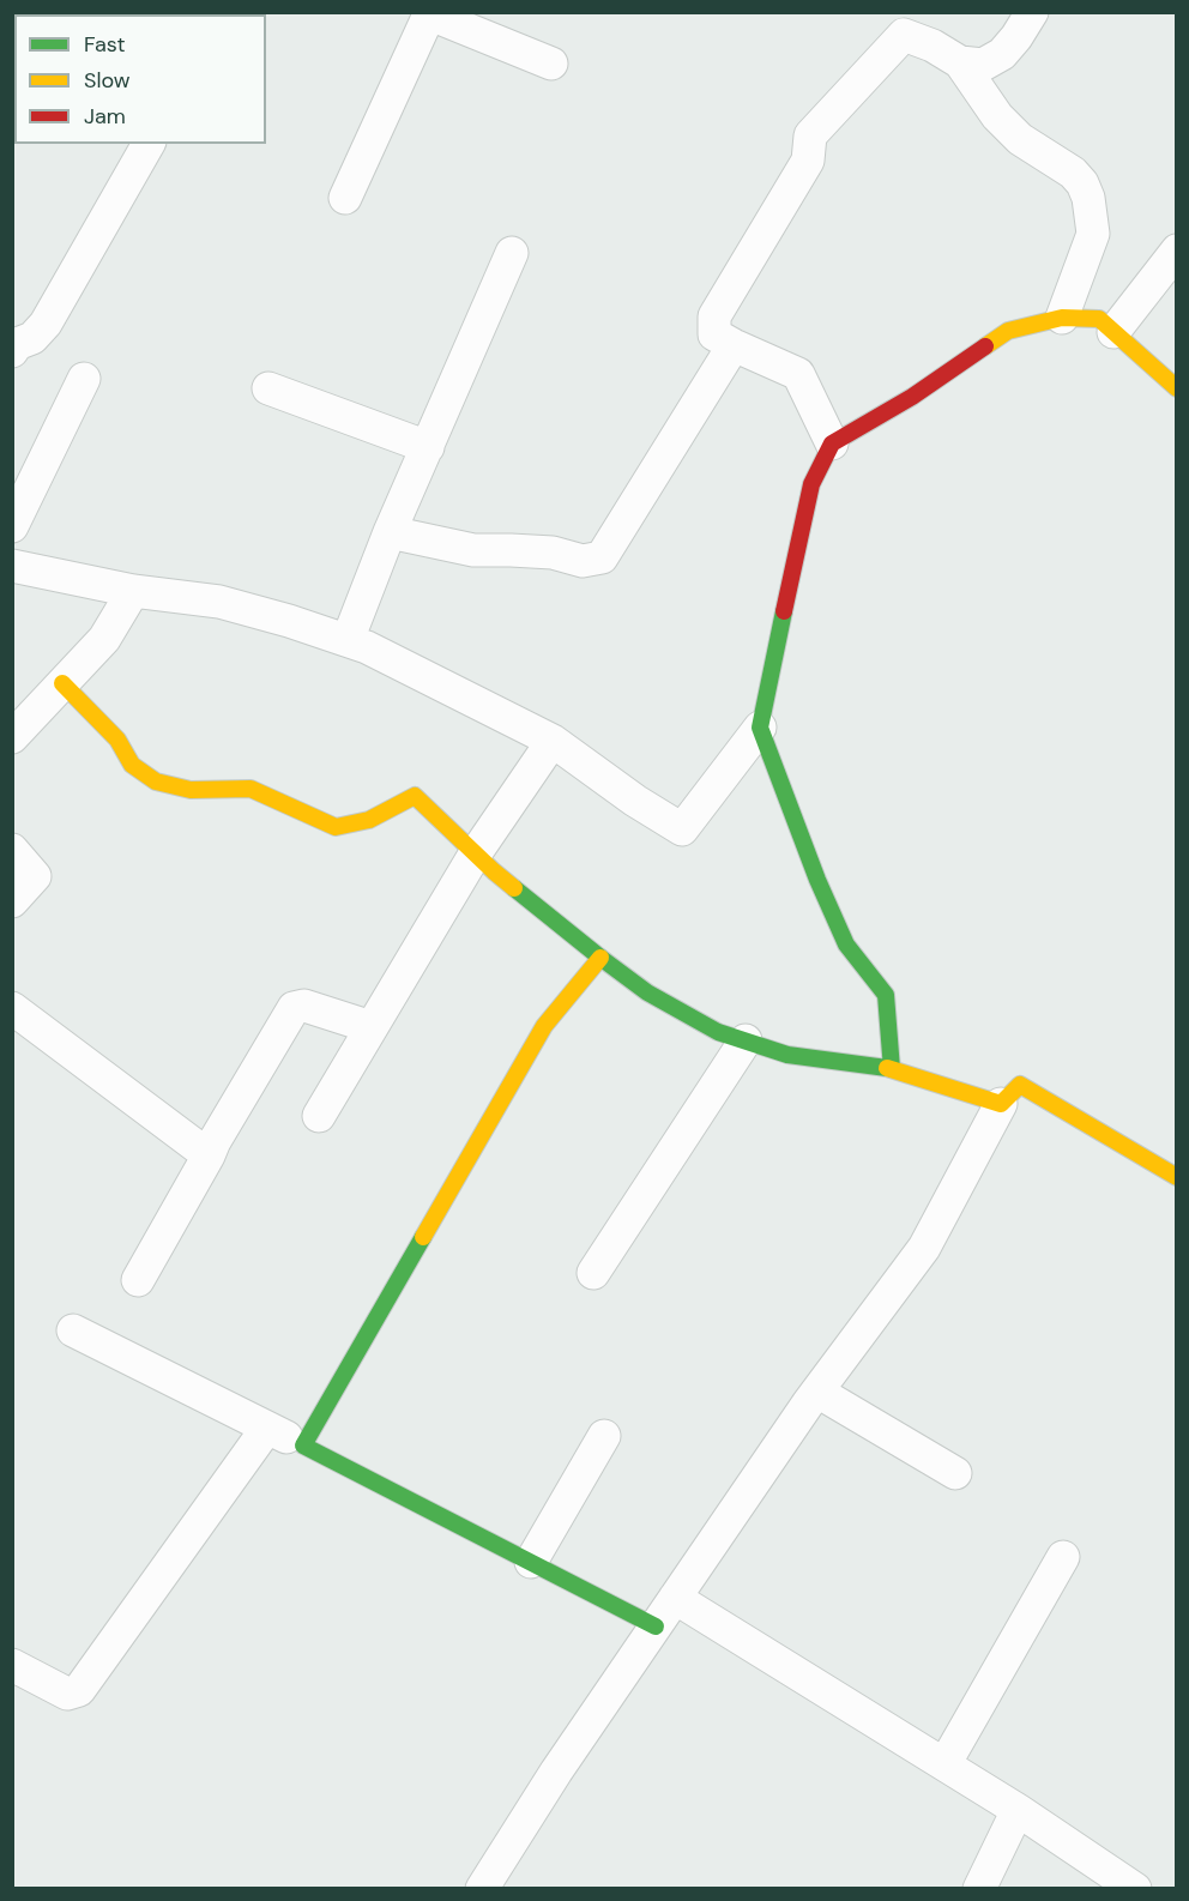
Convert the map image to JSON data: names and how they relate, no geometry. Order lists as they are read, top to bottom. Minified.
{"legend":["Fast","Slow","Jam"]}
